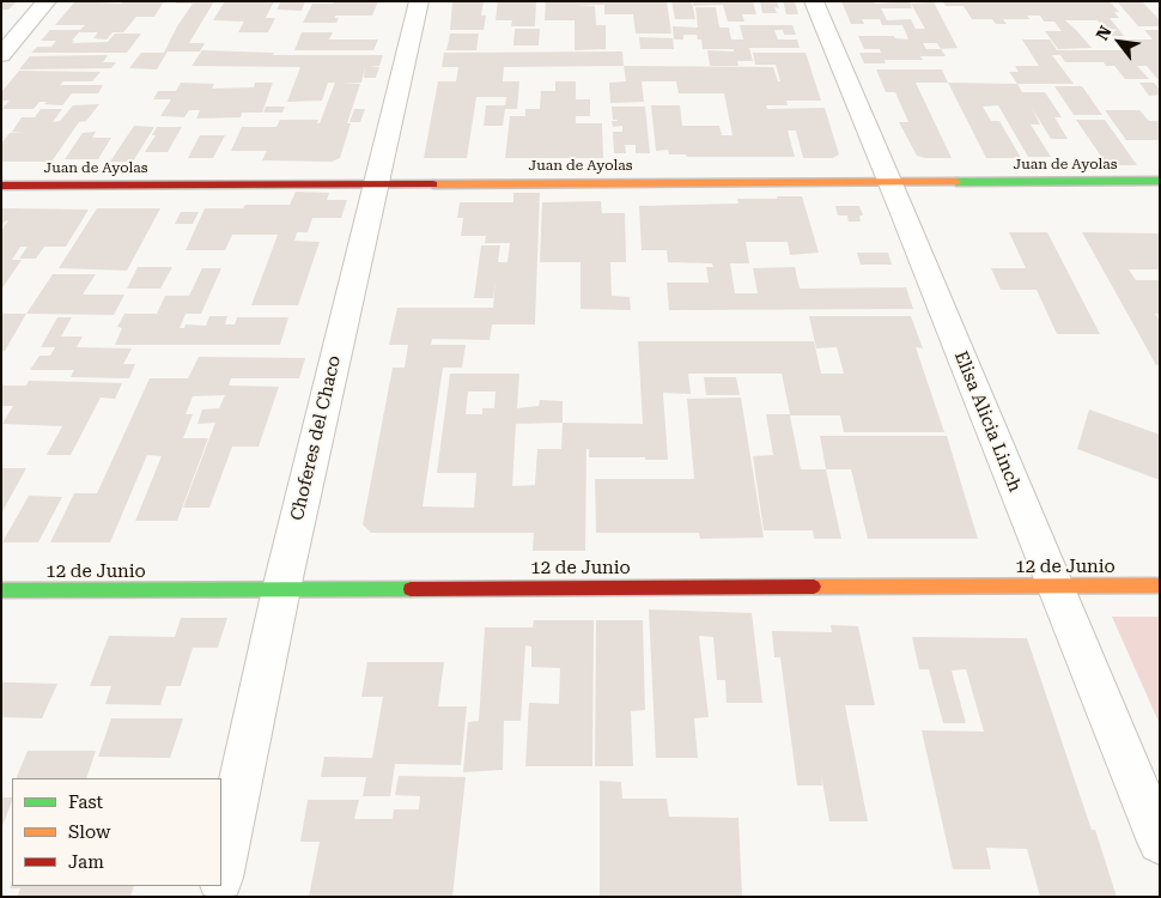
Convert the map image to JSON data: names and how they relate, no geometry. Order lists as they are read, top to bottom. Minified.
{"streets":{"street":["Juan de Ayolas","Elisa Alicia Linch","Choferes del Chaco","12 de Junio"]},"crossings":[["Juan de Ayolas","Elisa Alicia Linch"],["Juan de Ayolas","Choferes del Chaco"],["Elisa Alicia Linch","12 de Junio"],["Choferes del Chaco","12 de Junio"]],"legend":["Fast","Slow","Jam"],"north":"top left"}
